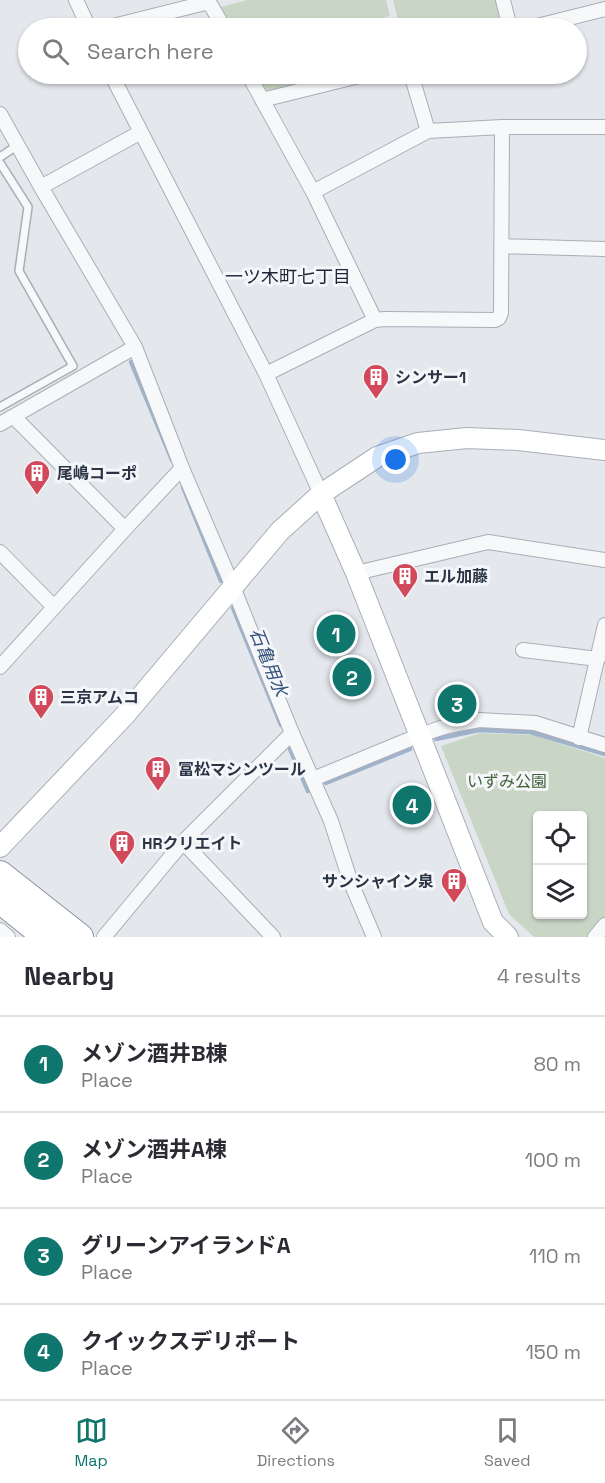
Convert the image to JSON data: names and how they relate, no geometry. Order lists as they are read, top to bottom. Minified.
{"districts":["一ツ木町七丁目"],"water":["石亀用水"],"parks":["いずみ公園"],"places":{"building":["シンサー1","尾嶋コーポ","エル加藤","三京アムコ","冨松マシンツール","HRクリエイト","サンシャイン泉"]},"page":{"search":"Search here","pins":["1","2","3","4"],"heading":["Nearby","4 results"],"list":[{"mark":"1","name":"メゾン酒井B棟","note":"Place","value":"80 m"},{"mark":"2","name":"メゾン酒井A棟","note":"Place","value":"100 m"},{"mark":"3","name":"グリーンアイランドA","note":"Place","value":"110 m"},{"mark":"4","name":"クイックスデリポート","note":"Place","value":"150 m"}],"nav":["Map","Directions","Saved"]}}
